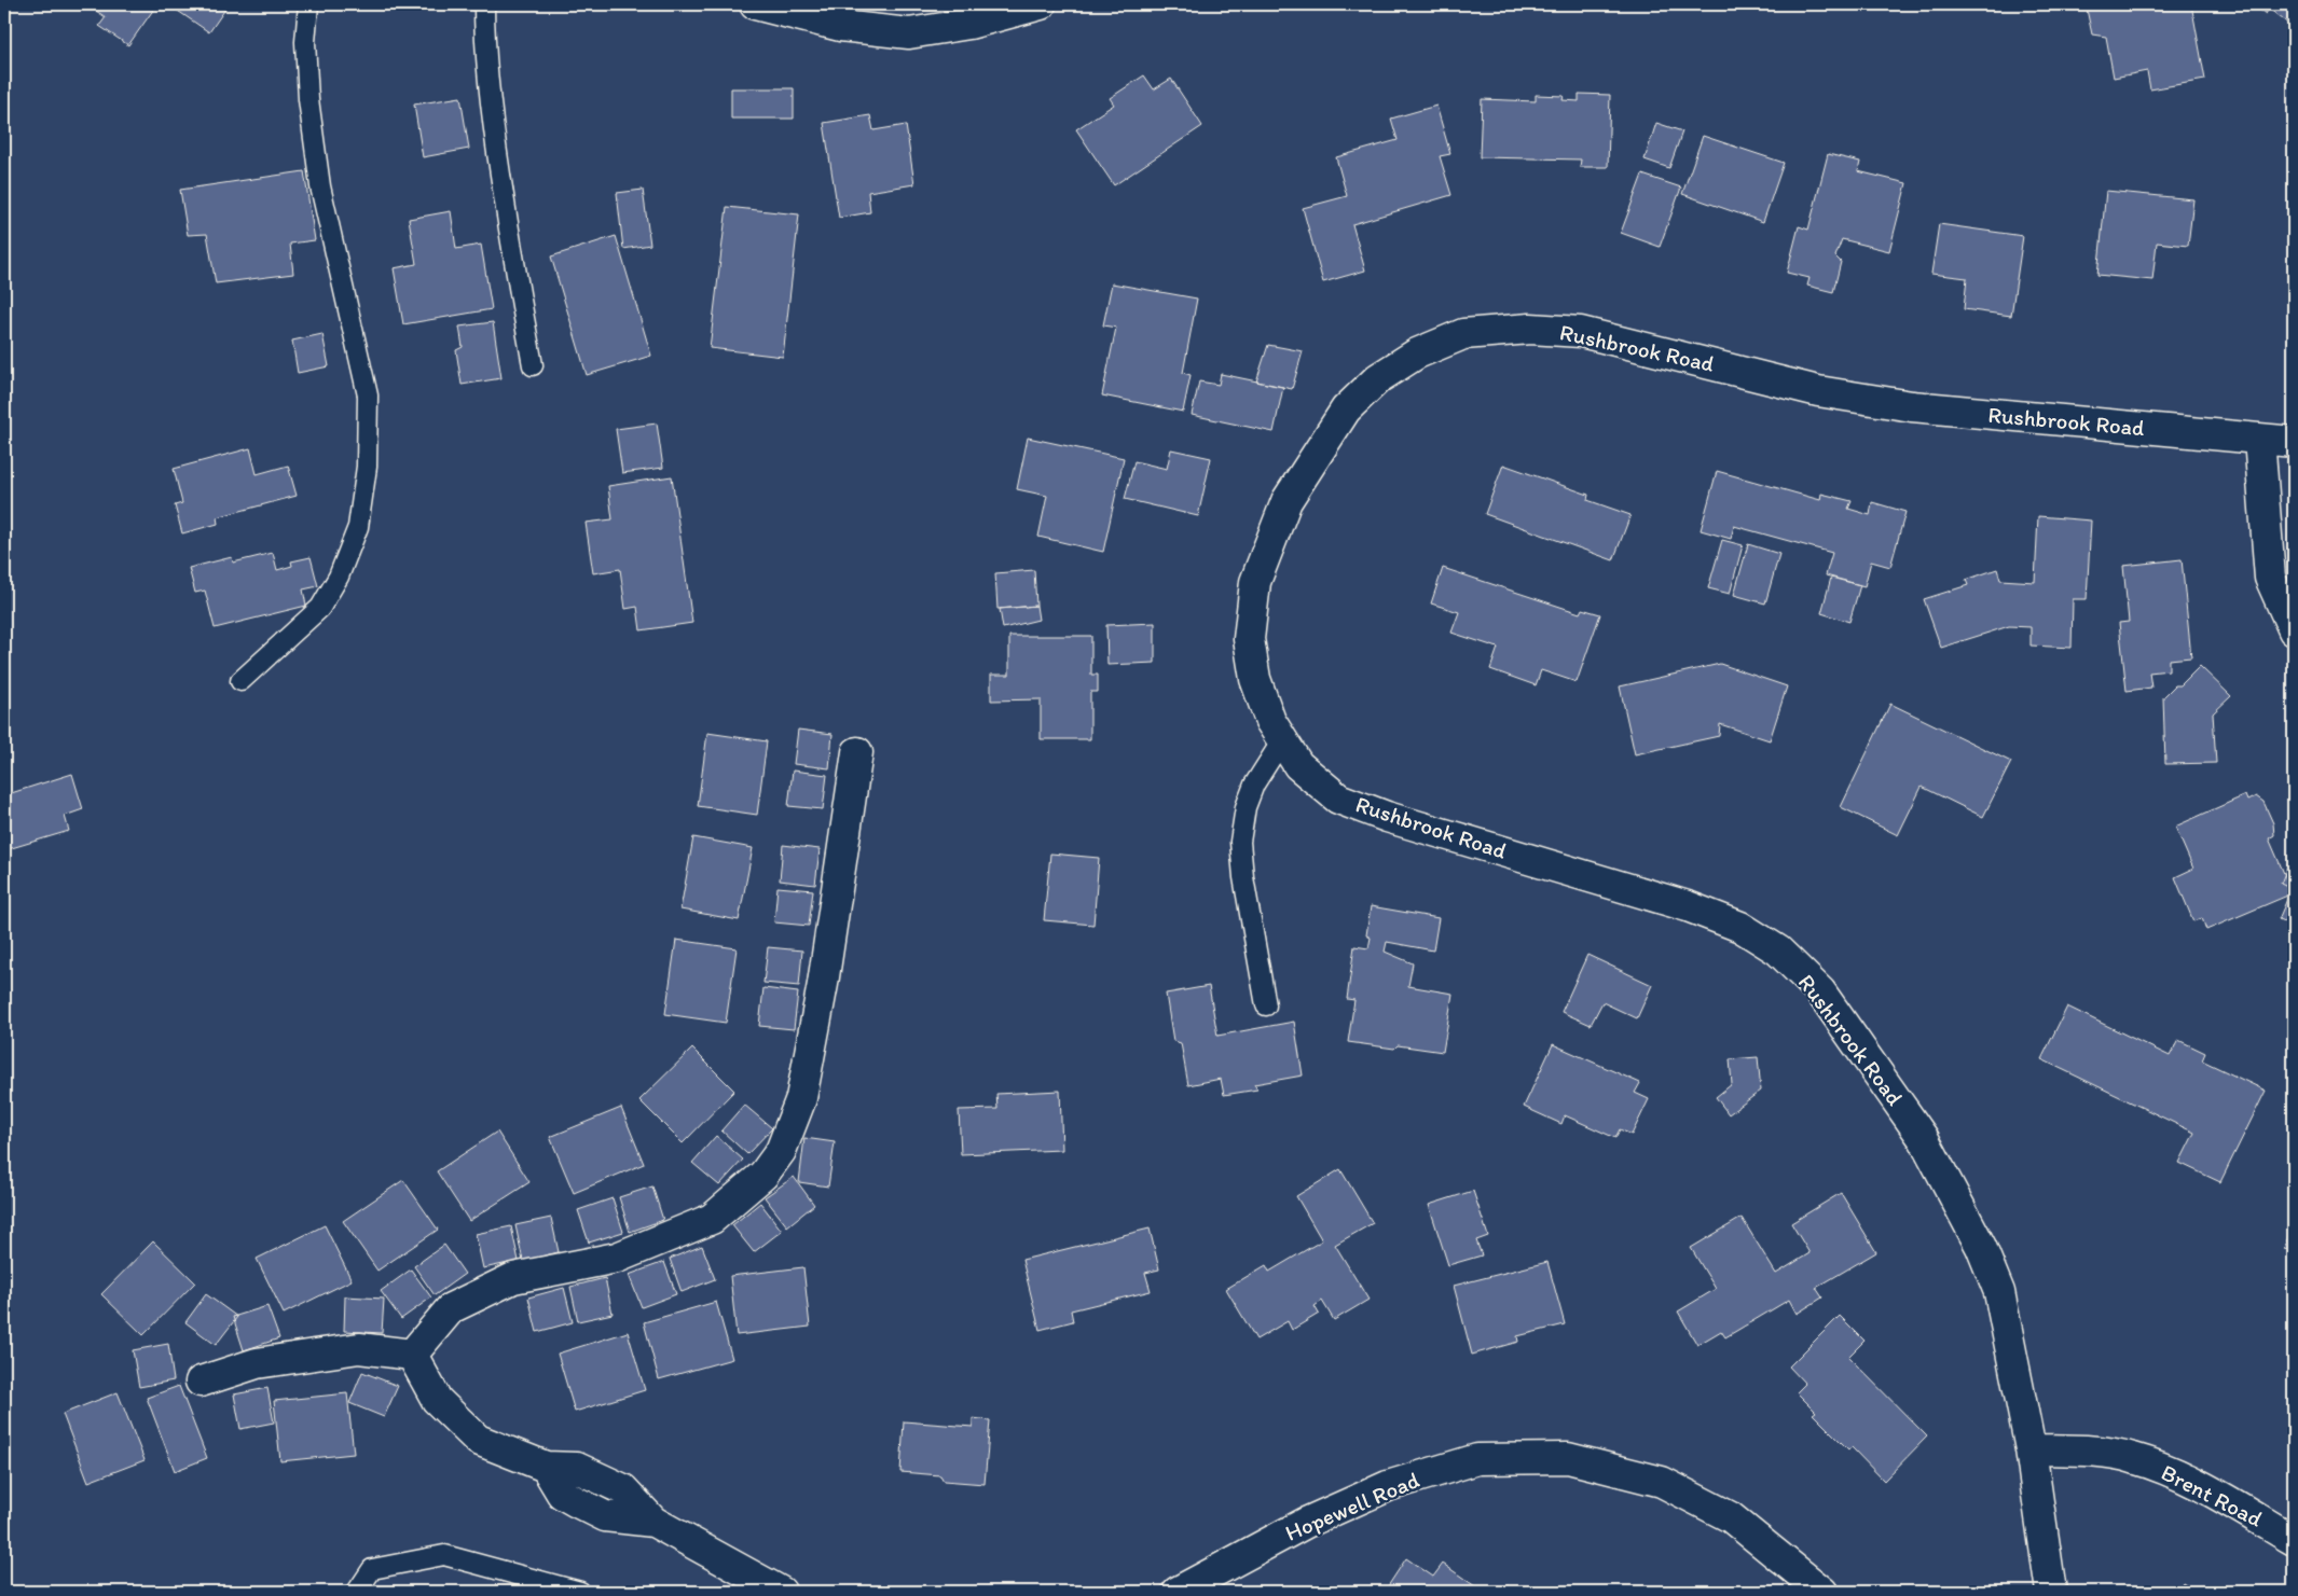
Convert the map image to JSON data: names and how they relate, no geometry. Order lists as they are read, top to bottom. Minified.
{"streets":{"street":["Rushbrook Road","Brent Road","Hopewell Road"]},"crossings":[["Rushbrook Road","Brent Road"]]}
